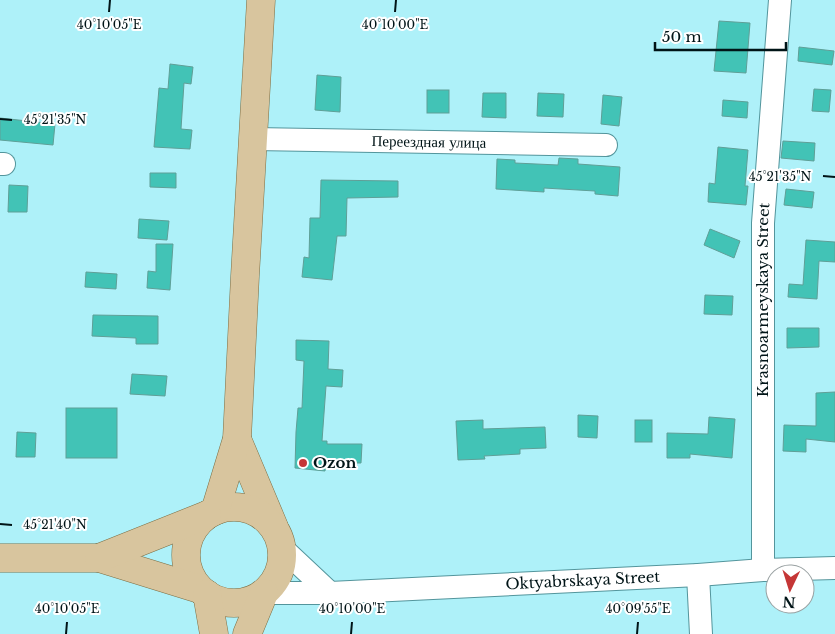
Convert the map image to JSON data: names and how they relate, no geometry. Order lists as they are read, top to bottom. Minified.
{"streets":{"street":["Переездная улица","Krasnoarmeyskaya Street","Oktyabrskaya Street"]},"crossings":[["Krasnoarmeyskaya Street","Oktyabrskaya Street"]],"places":["Ozon"],"scale_bar":"50 m","north":"bottom","coordinates":["40°10'05\"E","40°10'00\"E","45°21'35\"N","45°21'40\"N","40°09'55\"E"]}
